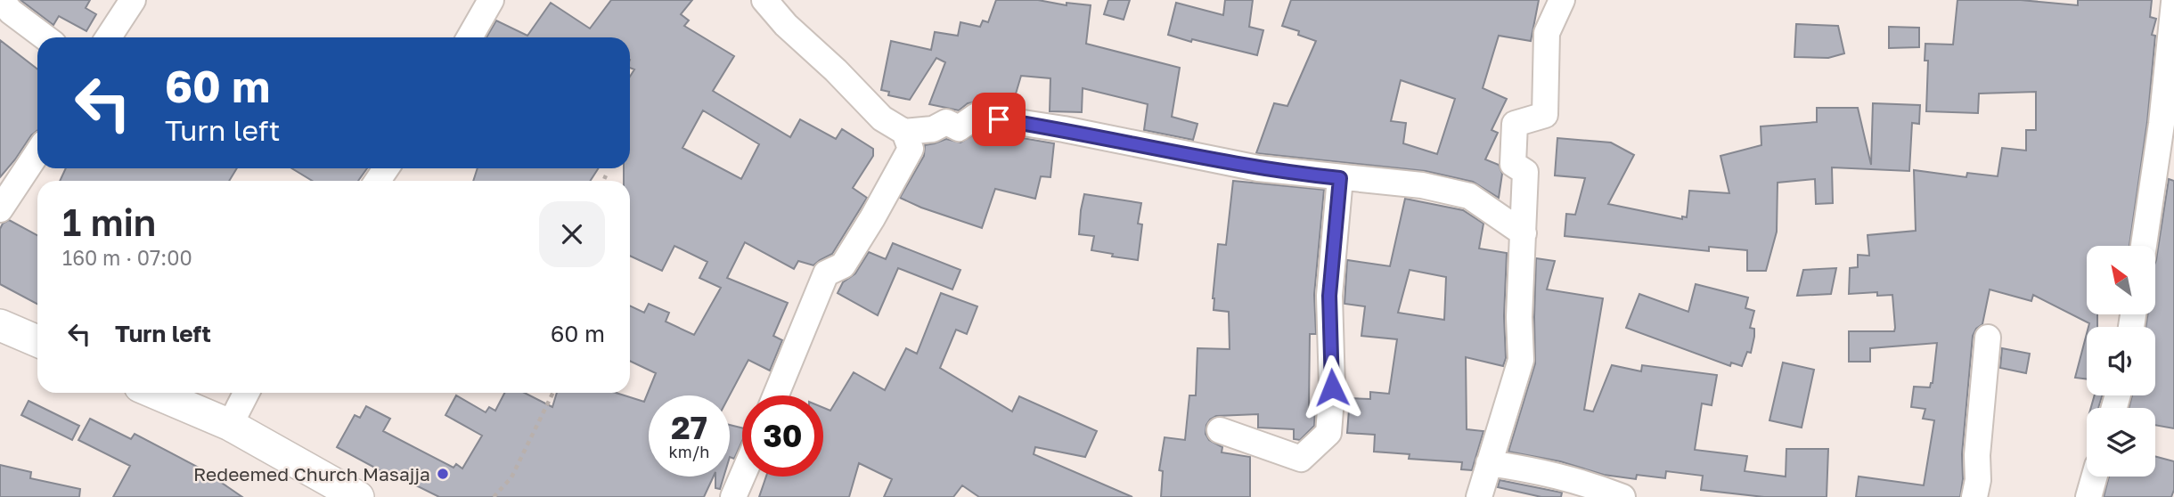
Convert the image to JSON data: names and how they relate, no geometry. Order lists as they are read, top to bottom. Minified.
{"places":["Redeemed Church Masajja"],"north":"top left","page":{"turn":["60 m","Turn left"],"heading":["1 min","160 m · 07:00"],"list":[{"name":"Turn left","value":"60 m"}],"speed":"27 km/h","limit":"30"}}
